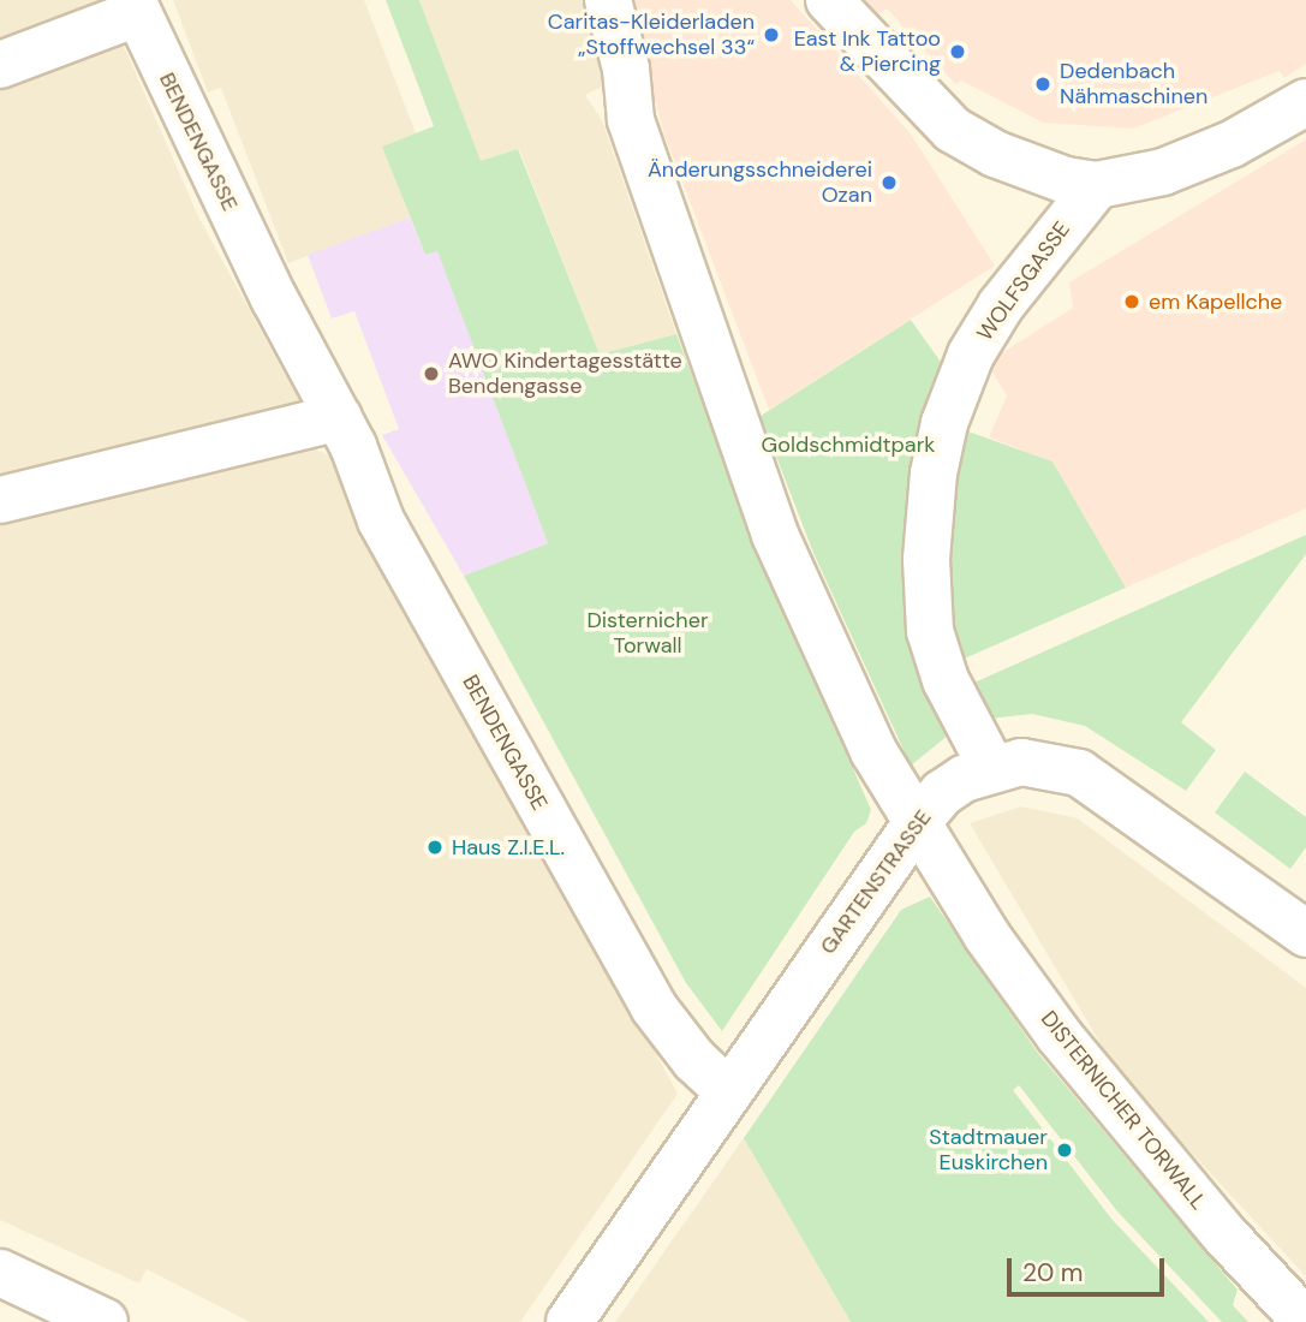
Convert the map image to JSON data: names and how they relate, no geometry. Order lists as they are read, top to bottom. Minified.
{"streets":{"street":["BENDENGASSE","WOLFSGASSE","GARTENSTRASSE","DISTERNICHER TORWALL"]},"crossings":[["BENDENGASSE","GARTENSTRASSE"],["WOLFSGASSE","GARTENSTRASSE"],["GARTENSTRASSE","DISTERNICHER TORWALL"]],"parks":["Goldschmidtpark","Disternicher Torwall"],"places":["Caritas-Kleiderladen „Stoffwechsel 33“","East Ink Tattoo & Piercing","Dedenbach Nähmaschinen","Änderungsschneiderei Ozan","em Kapellche","AWO Kindertagesstätte Bendengasse","Haus Z.I.E.L.","Stadtmauer Euskirchen"],"scale_bar":"20 m"}
